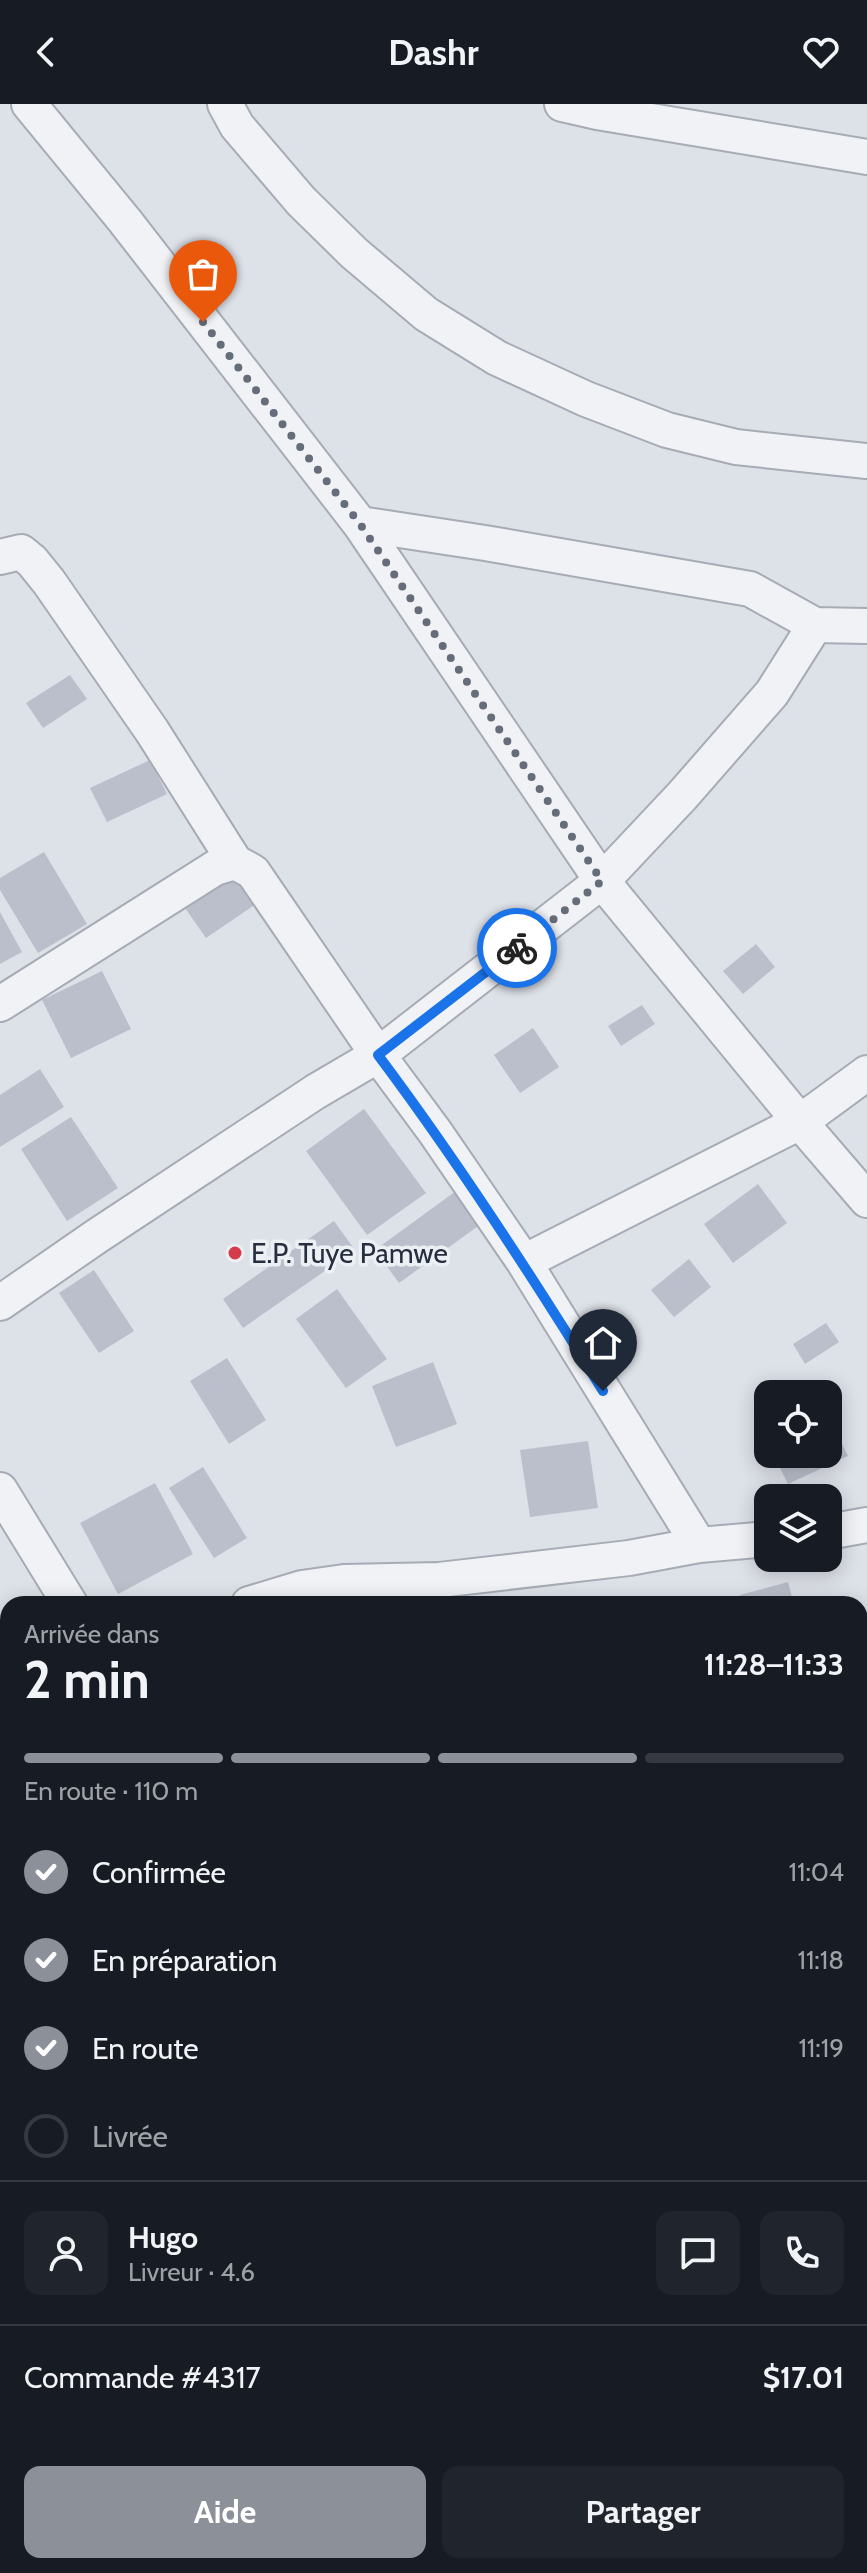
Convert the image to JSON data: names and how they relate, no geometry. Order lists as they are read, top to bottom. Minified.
{"places":["E.P. Tuye Pamwe"],"page":{"header":"Dashr","heading":["2 min","Arrivée dans","11:28–11:33"],"panel":["Hugo","Livreur · 4.6","Commande #4317","$17.01"],"bar":"En route · 110 m","list":[["Confirmée","11:04"],["En préparation","11:18"],["En route","11:19"],"Livrée"],"buttons":["Aide","Partager"]}}
